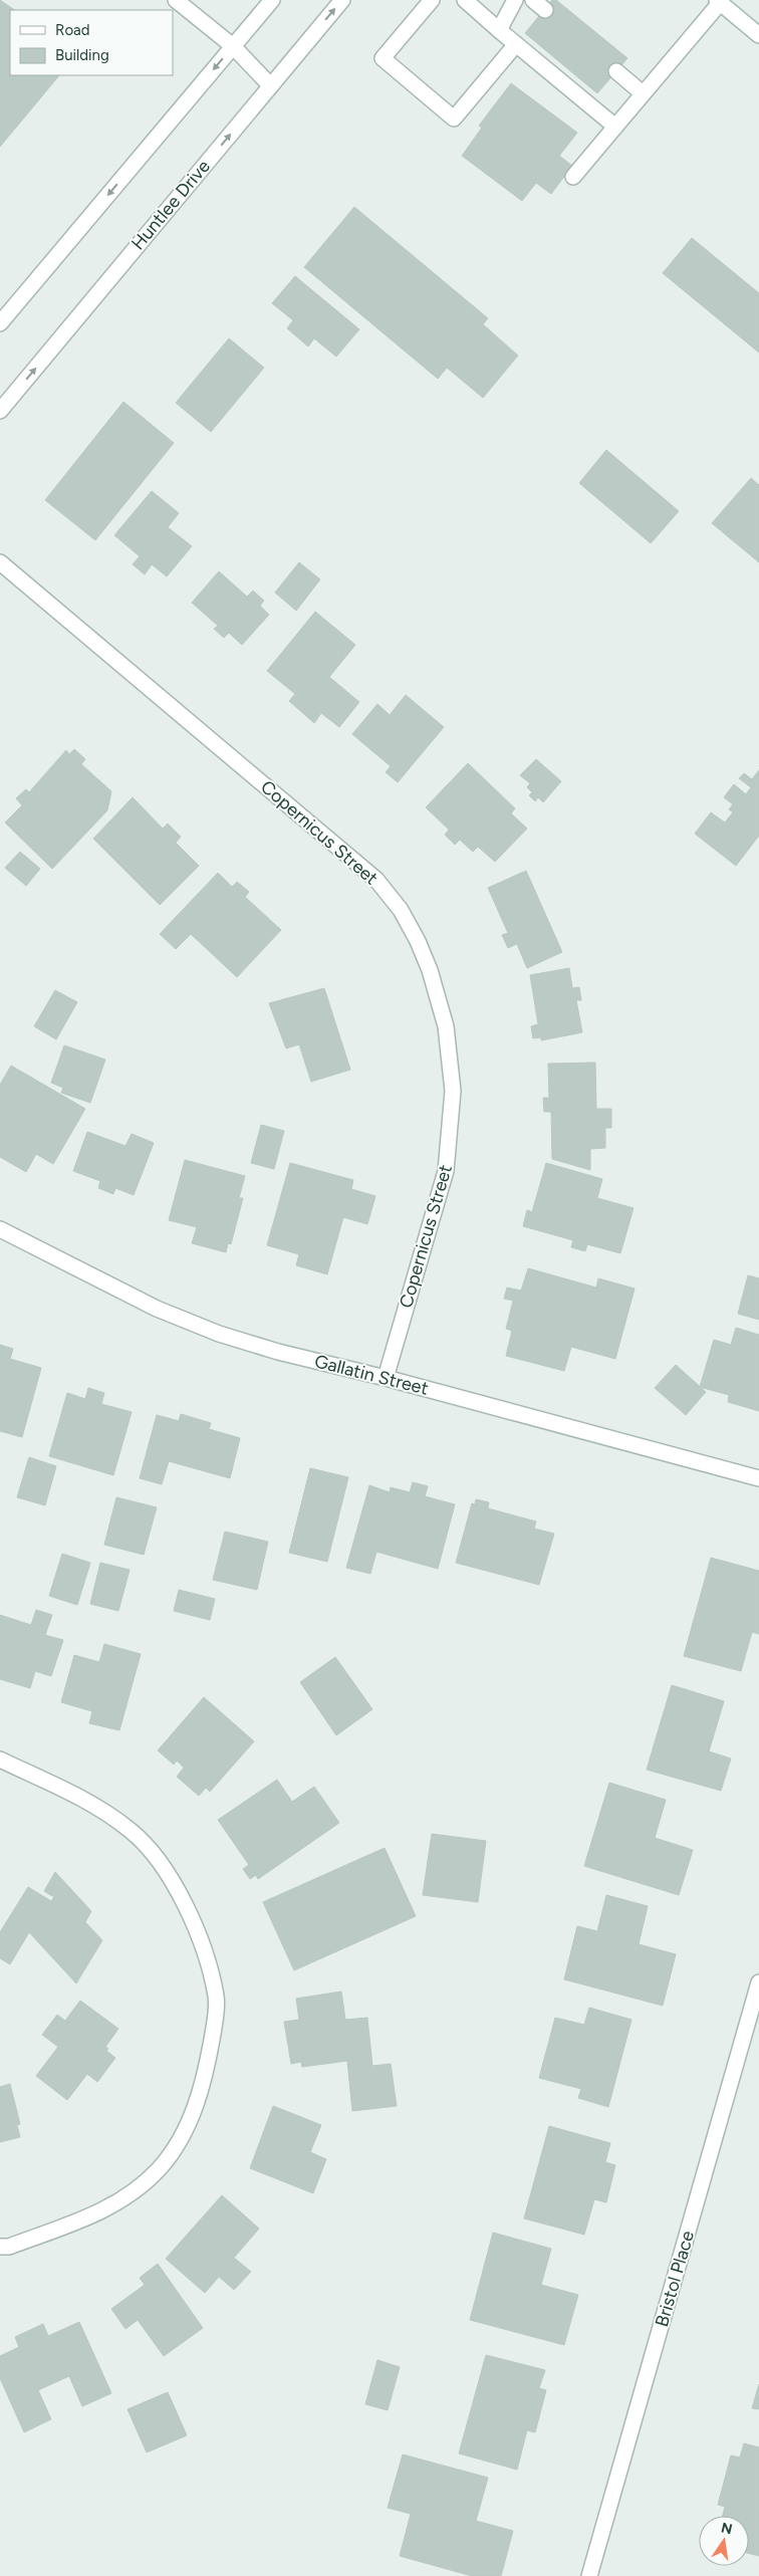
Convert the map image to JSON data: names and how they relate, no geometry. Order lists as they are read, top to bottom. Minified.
{"streets":{"street":["Huntlee Drive","Copernicus Street","Gallatin Street","Bristol Place"]},"crossings":[["Copernicus Street","Gallatin Street"]],"legend":["Road","Building"],"north":"top"}
